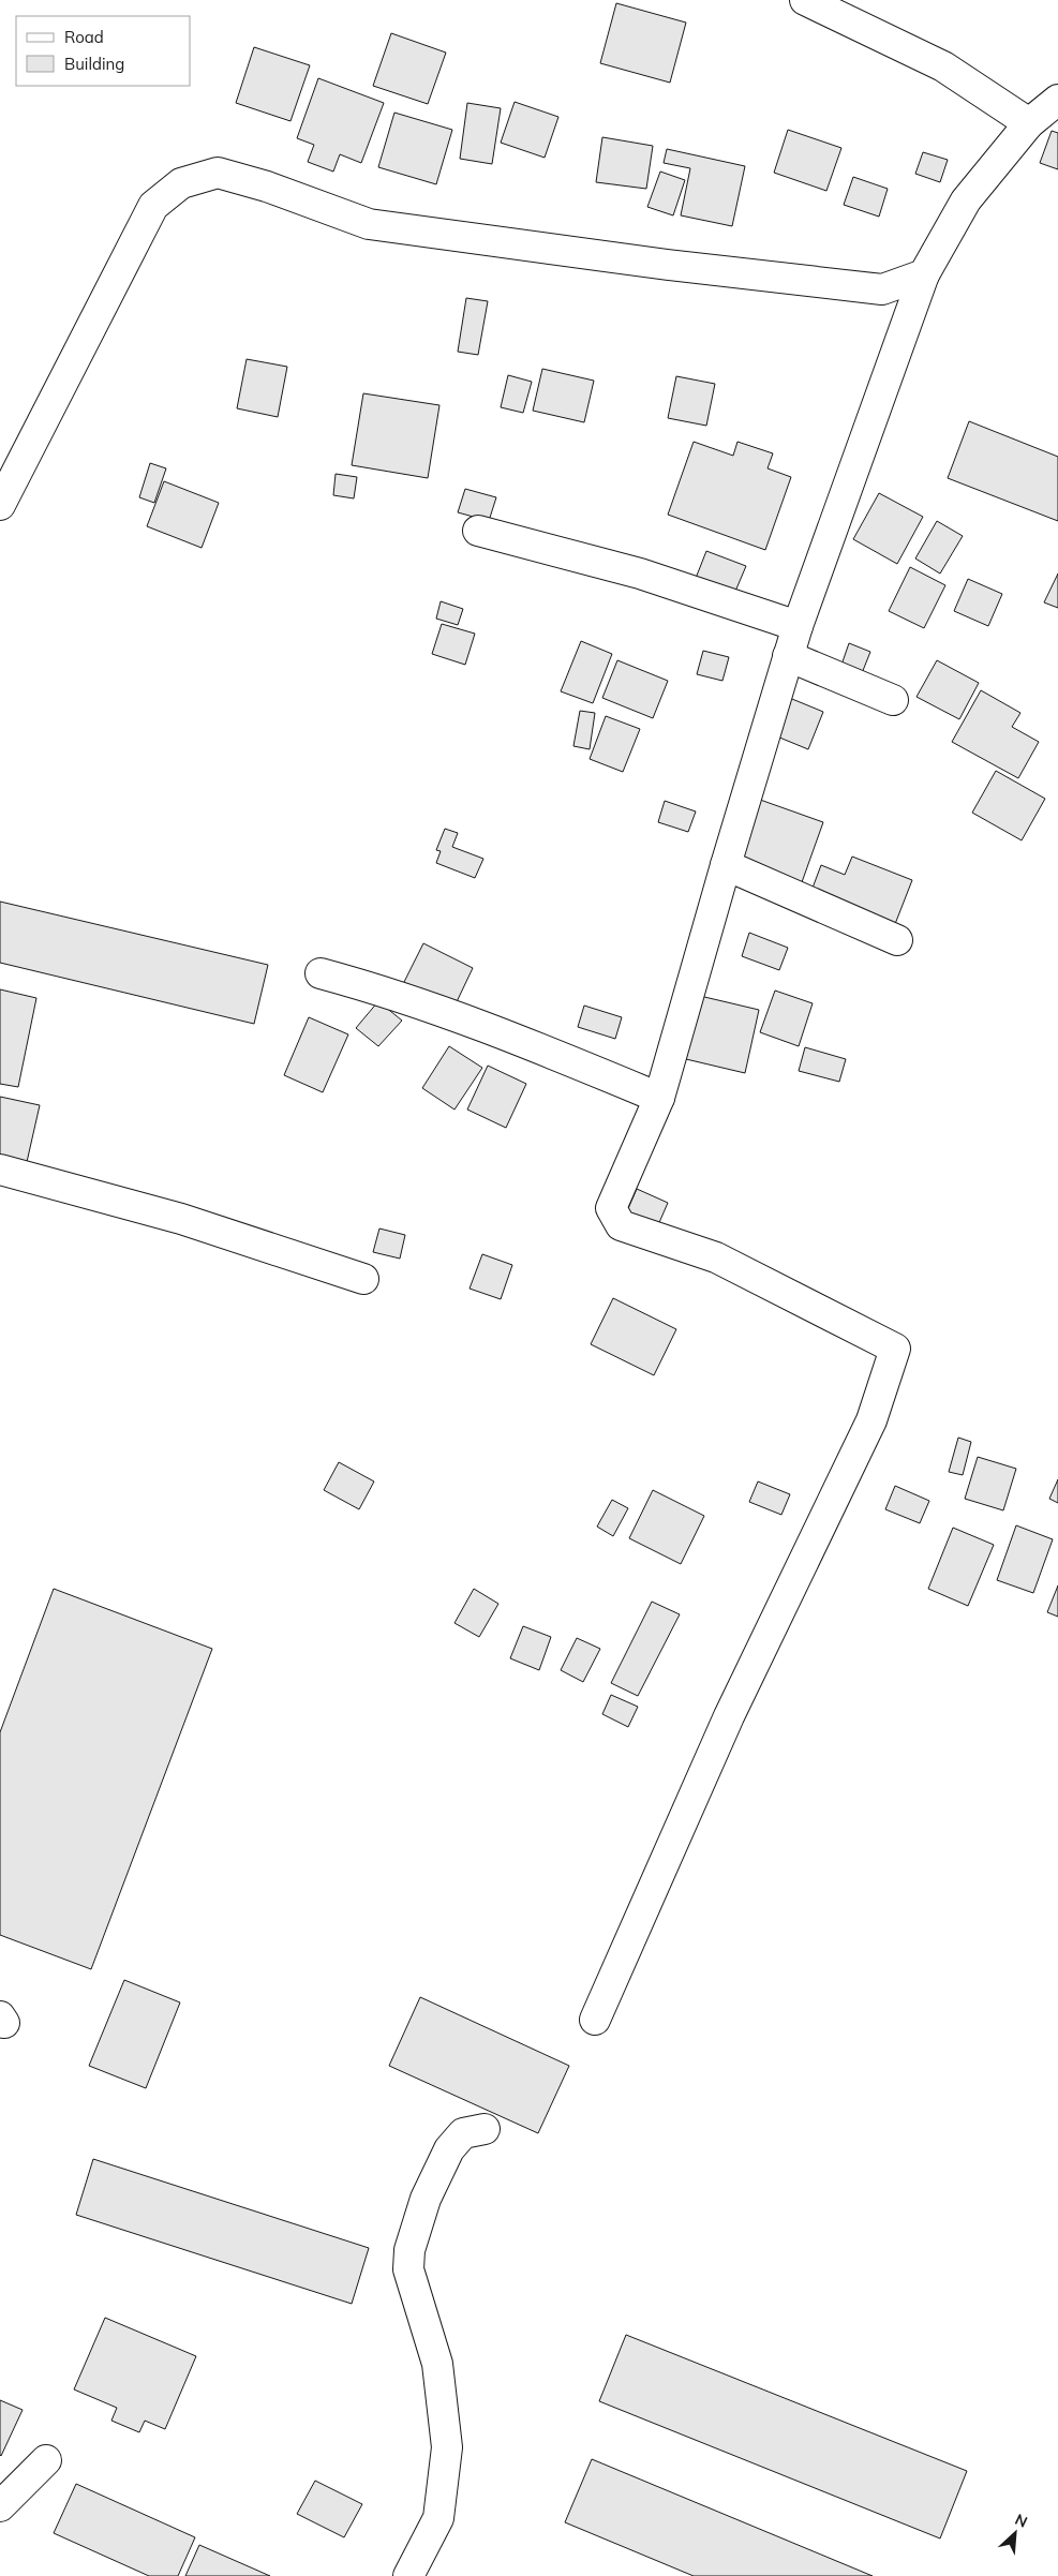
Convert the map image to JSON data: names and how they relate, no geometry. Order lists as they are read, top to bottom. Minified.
{"legend":["Road","Building"],"north":"top right"}
